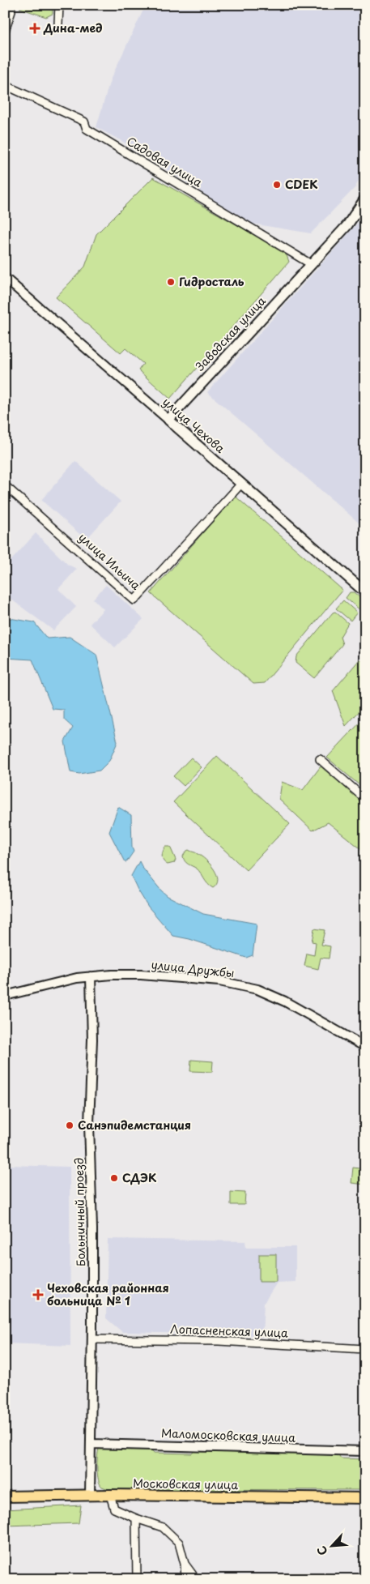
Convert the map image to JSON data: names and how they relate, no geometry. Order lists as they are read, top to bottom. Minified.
{"streets":{"main road":["Заводская улица","улица Чехова","Московская улица"],"street":["Садовая улица","улица Ильича","улица Дружбы","Больничный проезд","Лопасненская улица","Маломосковская улица"]},"crossings":[["Садовая улица","Заводская улица"],["Заводская улица","улица Чехова"],["улица Чехова","улица Ильича"],["улица Дружбы","Больничный проезд"],["Больничный проезд","Лопасненская улица"],["Больничный проезд","Маломосковская улица"],["Больничный проезд","Московская улица"]],"places":{"health":["Дина-мед","Чеховская районная больница № 1"],"other":["CDEK","Гидросталь","Санэпидемстанция","СДЭК"]},"north":"bottom left"}
